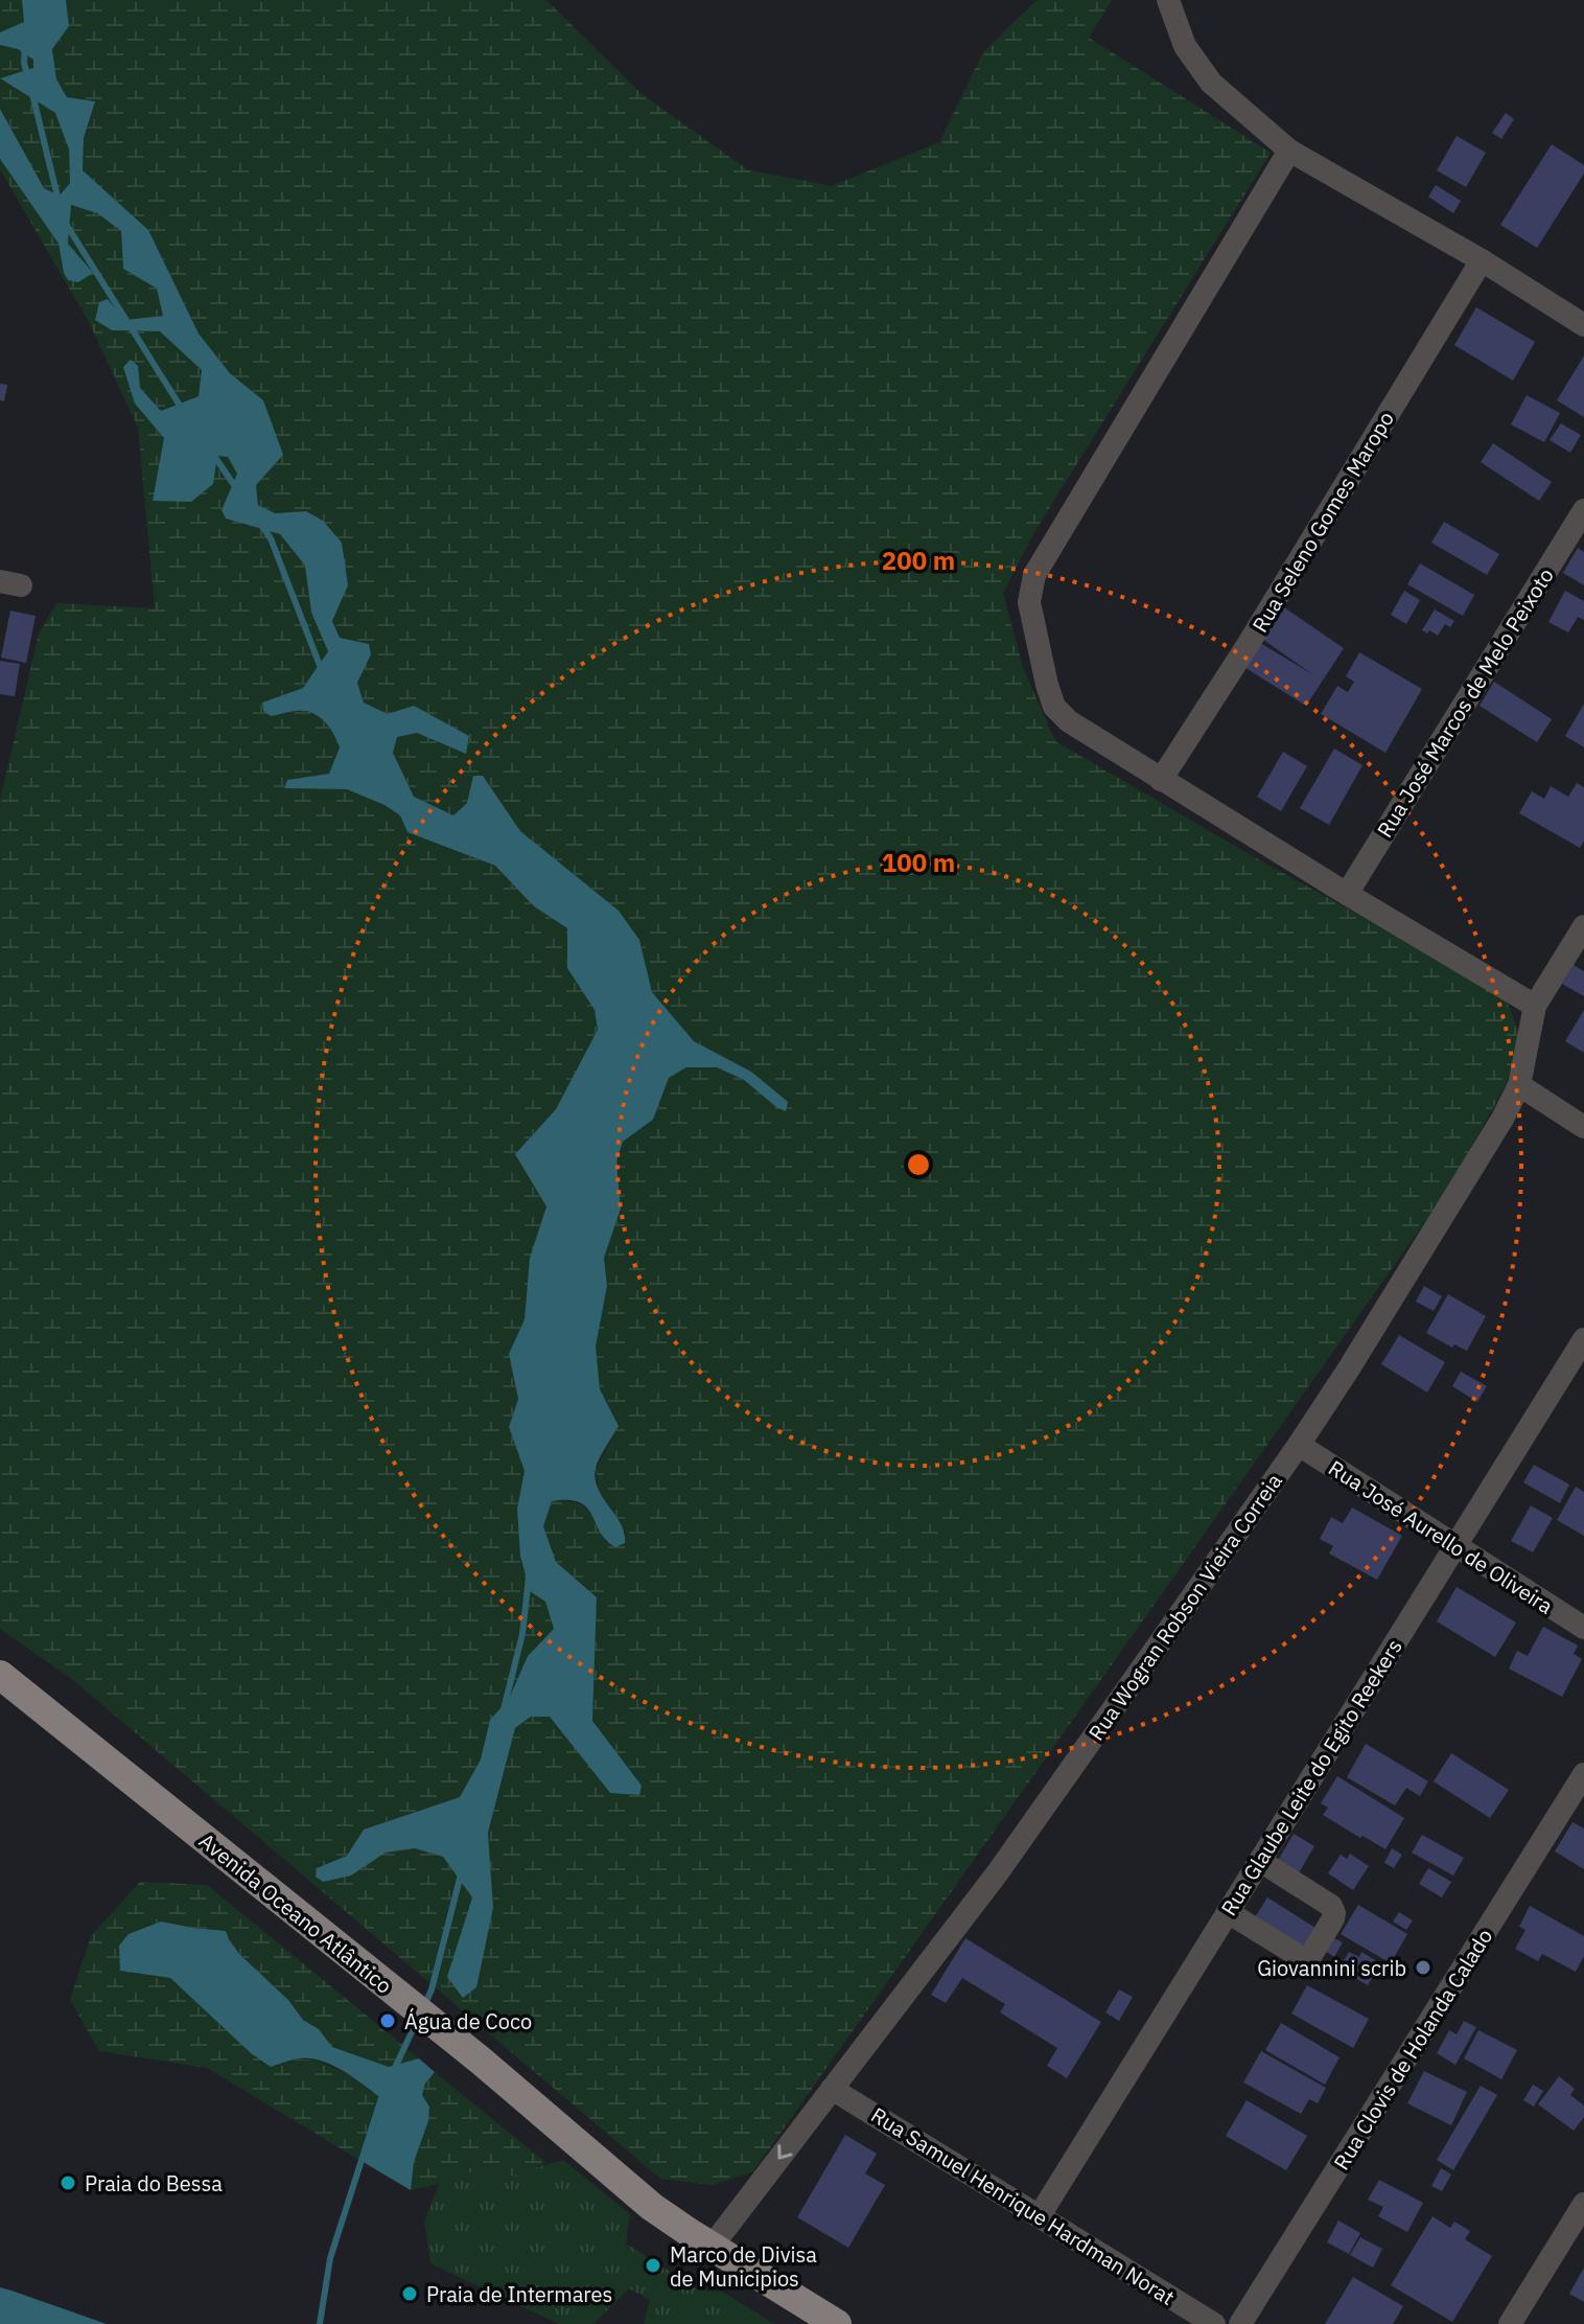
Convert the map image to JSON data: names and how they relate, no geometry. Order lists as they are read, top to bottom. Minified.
{"streets":{"main road":["Avenida Oceano Atlântico"],"street":["Rua Seleno Gomes Maropo","Rua José Marcos de Melo Peixoto","Rua José Aurello de Oliveira","Rua Wogran Robson Vieira Correia","Rua Glaube Leite do Egito Reekers","Rua Clovis de Holanda Calado","Rua Samuel Henrique Hardman Norat"]},"crossings":[["Rua José Aurello de Oliveira","Rua Wogran Robson Vieira Correia"],["Rua José Aurello de Oliveira","Rua Glaube Leite do Egito Reekers"],["Rua Wogran Robson Vieira Correia","Avenida Oceano Atlântico"],["Rua Wogran Robson Vieira Correia","Rua Samuel Henrique Hardman Norat"],["Rua Glaube Leite do Egito Reekers","Rua Samuel Henrique Hardman Norat"]],"places":["Giovannini scrib","Água de Coco","Praia do Bessa","Marco de Divisa de Municipios","Praia de Intermares"],"rings":["200 m","100 m"]}
